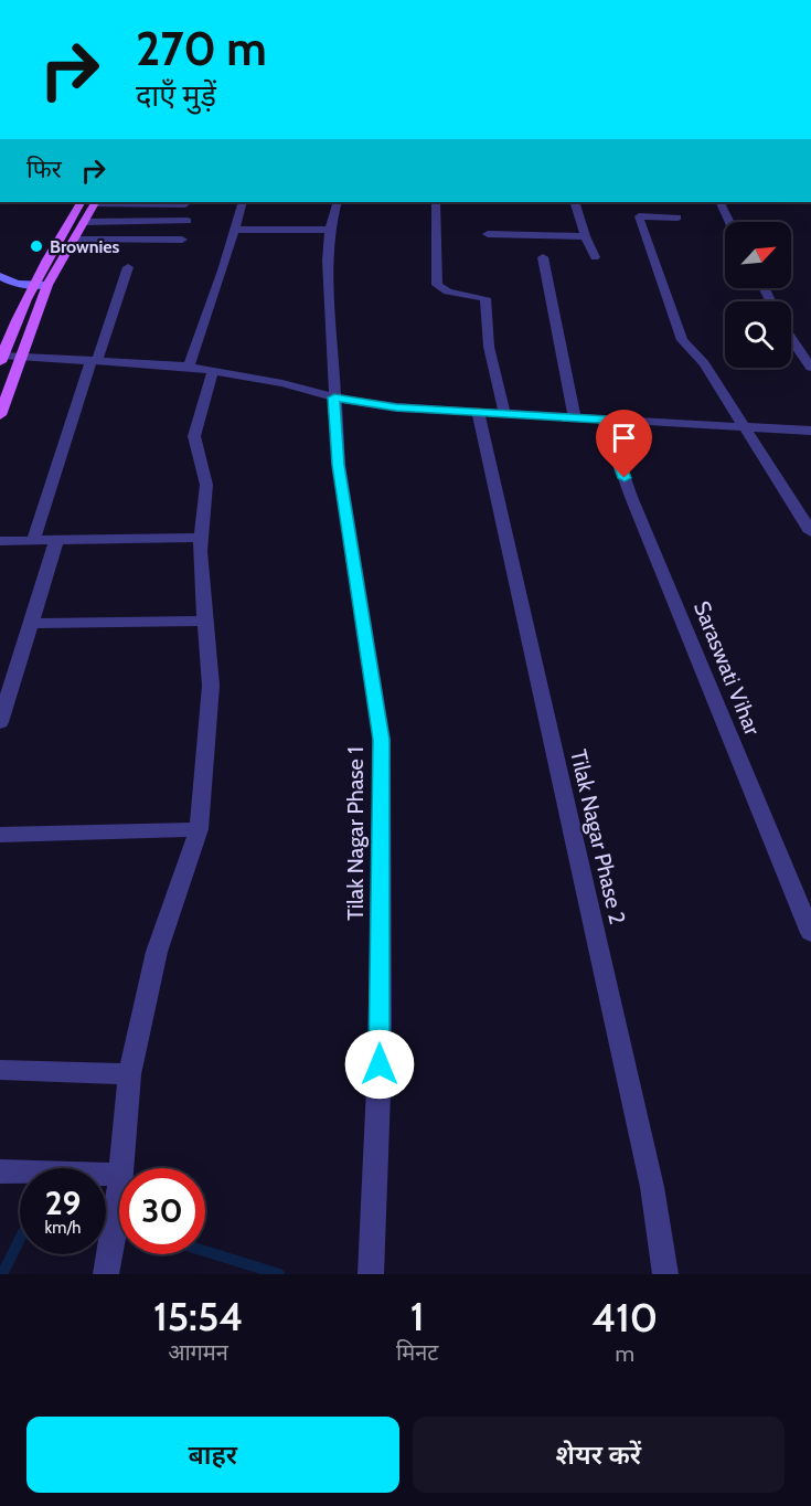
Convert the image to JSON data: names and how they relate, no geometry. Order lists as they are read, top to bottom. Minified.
{"streets":{"street":["Saraswati Vihar","Tilak Nagar Phase 1","Tilak Nagar Phase 2"]},"places":["Brownies"],"north":"top right","page":{"turn":["270 m","दाएँ मुड़ें"],"then":"फिर","speed":"29 km/h","limit":"30","eta":["15:54","आगमन","1","मिनट","410","m"],"buttons":["बाहर","शेयर करें"]}}
